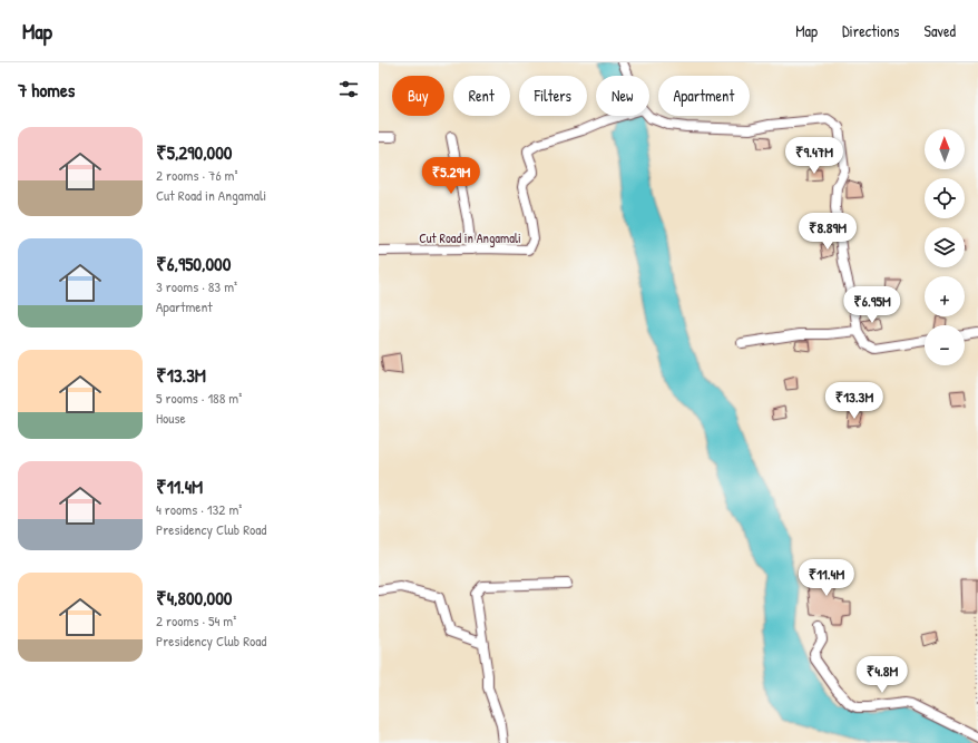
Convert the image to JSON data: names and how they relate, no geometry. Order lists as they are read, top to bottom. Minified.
{"streets":{"street":["Cut Road in Angamali"]},"north":"top","page":{"header":"Map","nav":["Map","Directions","Saved"],"heading":"7 homes","chip":["Buy","Rent","Filters","New","Apartment"],"list":[{"name":"₹5,290,000","note":"2 rooms · 76 m² · Cut Road in Angamali"},{"name":"₹6,950,000","note":"3 rooms · 83 m² · Apartment"},{"name":"₹13.3M","note":"5 rooms · 188 m² · House"},{"name":"₹11.4M","note":"4 rooms · 132 m² · Presidency Club Road"},{"name":"₹4,800,000","note":"2 rooms · 54 m² · Presidency Club Road"}],"map_buttons":["+","−"],"price":["₹9.47M","₹5.29M","₹8.89M","₹6.95M","₹13.3M","₹11.4M","₹4.8M"]}}
